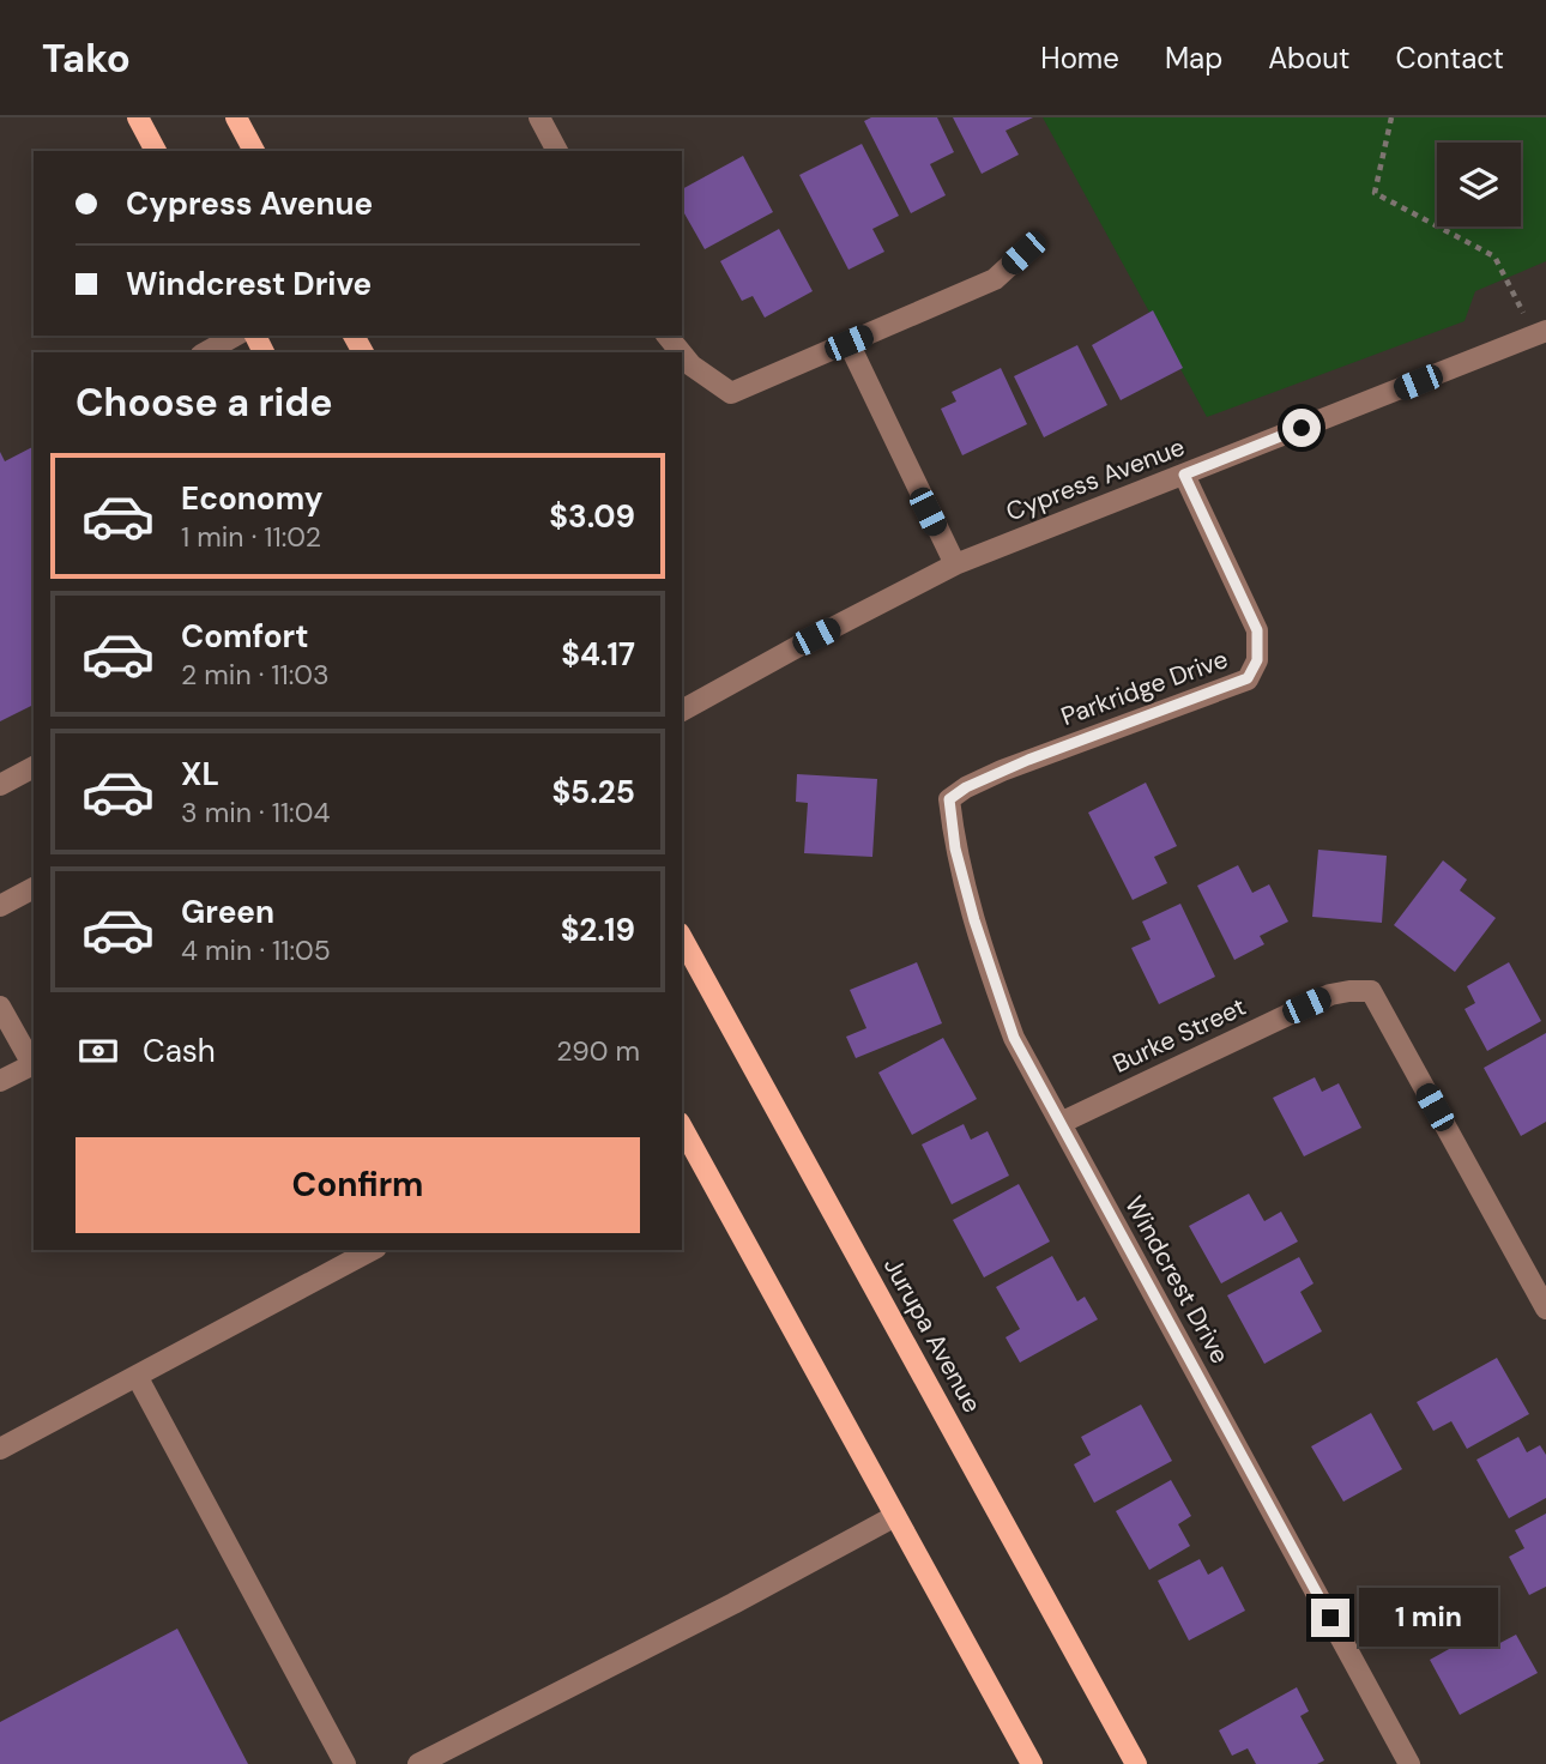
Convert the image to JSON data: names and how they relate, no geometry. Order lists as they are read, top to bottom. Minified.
{"streets":{"main road":["Jurupa Avenue"],"street":["Cypress Avenue","Parkridge Drive","Burke Street","Windcrest Drive"]},"crossings":[["Cypress Avenue","Parkridge Drive"],["Parkridge Drive","Windcrest Drive"],["Burke Street","Windcrest Drive"]],"page":{"header":"Tako","nav":["Home","Map","About","Contact"],"banner":["Cypress Avenue","Windcrest Drive"],"heading":"Choose a ride","list":[{"name":"Economy","note":"1 min · 11:02","value":"$3.09"},{"name":"Comfort","note":"2 min · 11:03","value":"$4.17"},{"name":"XL","note":"3 min · 11:04","value":"$5.25"},{"name":"Green","note":"4 min · 11:05","value":"$2.19"}],"pay":["Cash","290 m"],"buttons":"Confirm","bubble":"1 min"}}
